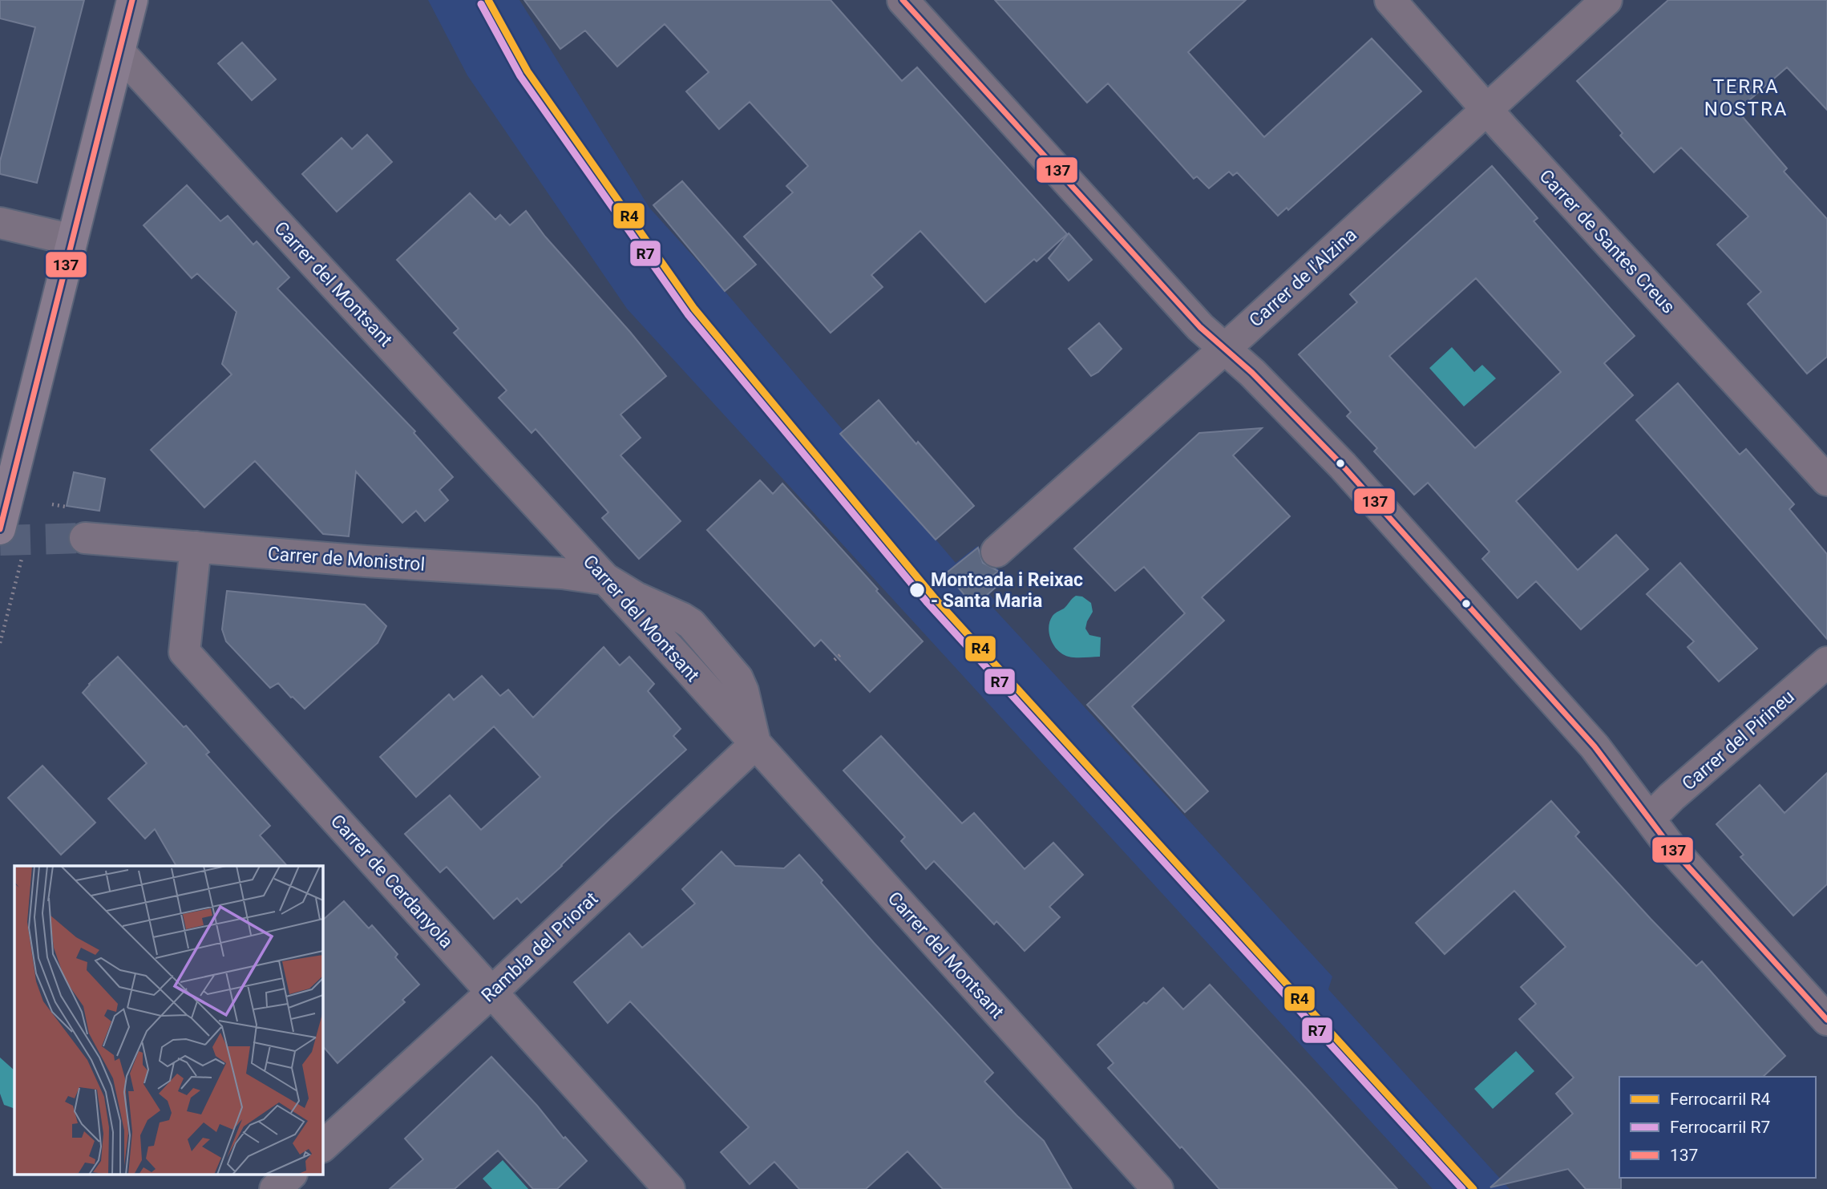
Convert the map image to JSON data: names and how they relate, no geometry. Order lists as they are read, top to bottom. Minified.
{"streets":{"street":["Carrer de Santes Creus","Carrer de l'Alzina","Carrer del Montsant","Carrer de Monistrol","Carrer del Pirineu","Carrer de Cerdanyola","Rambla del Priorat"]},"crossings":[["Carrer de Santes Creus","Carrer de l'Alzina"],["Carrer del Montsant","Carrer de Monistrol"],["Carrer del Montsant","Rambla del Priorat"],["Carrer de Monistrol","Carrer de Cerdanyola"],["Carrer de Cerdanyola","Rambla del Priorat"]],"districts":["TERRA NOSTRA"],"places":["Montcada i Reixac - Santa Maria"],"lines":["rail line R4","transit line 137","rail line R7"],"legend":["Ferrocarril R4","Ferrocarril R7","137"]}
